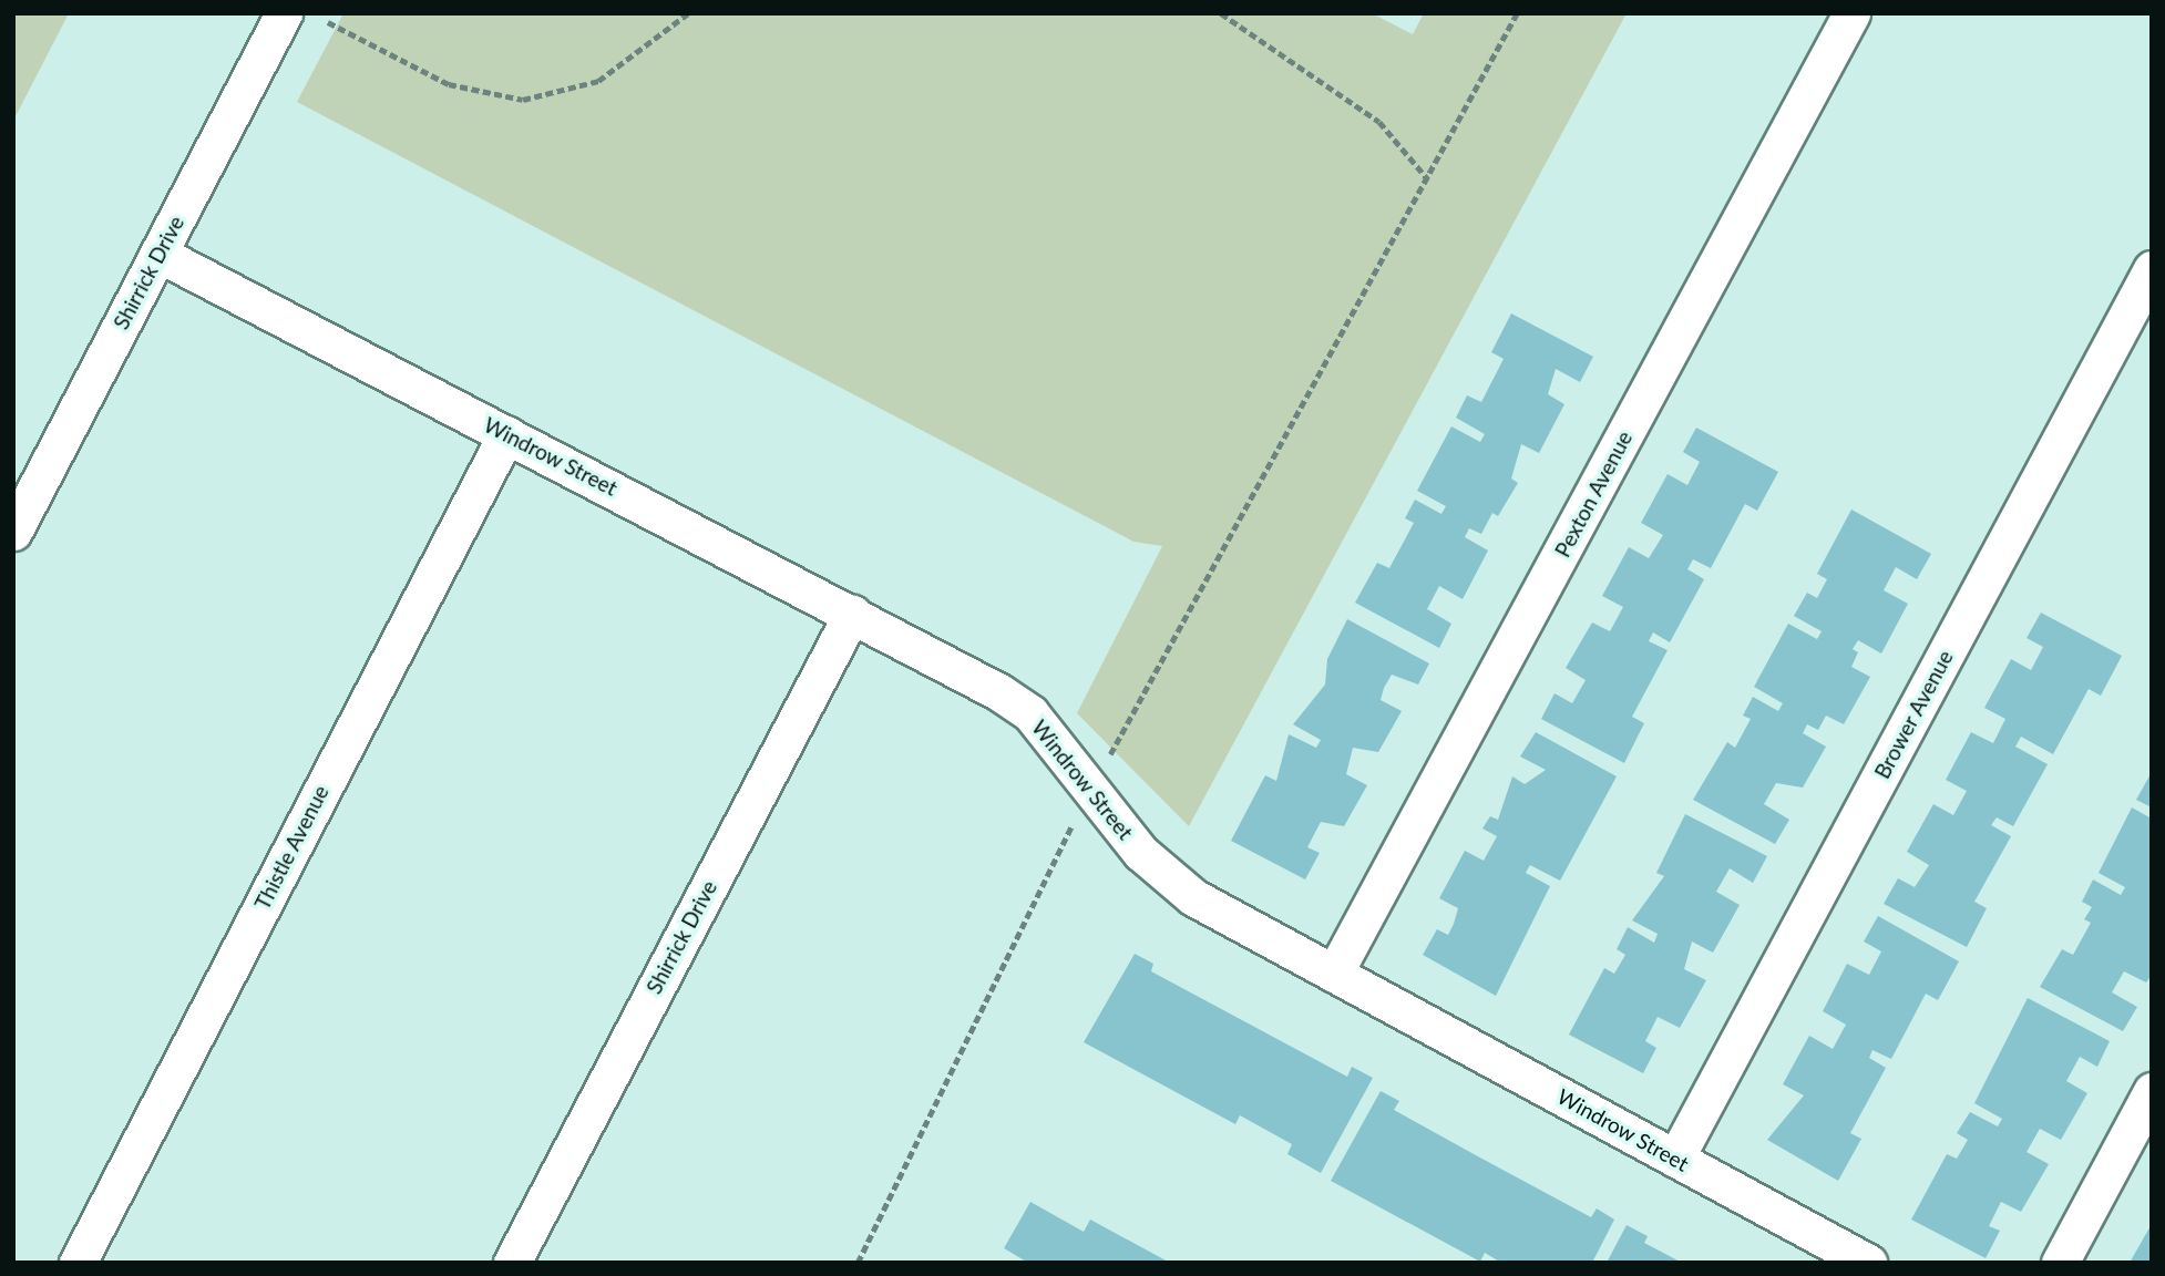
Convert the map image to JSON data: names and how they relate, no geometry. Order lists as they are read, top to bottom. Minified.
{"streets":{"street":["Shirrick Drive","Windrow Street","Pexton Avenue","Brower Avenue","Thistle Avenue"]},"crossings":[["Shirrick Drive","Windrow Street"],["Windrow Street","Pexton Avenue"],["Windrow Street","Brower Avenue"],["Windrow Street","Thistle Avenue"]]}
